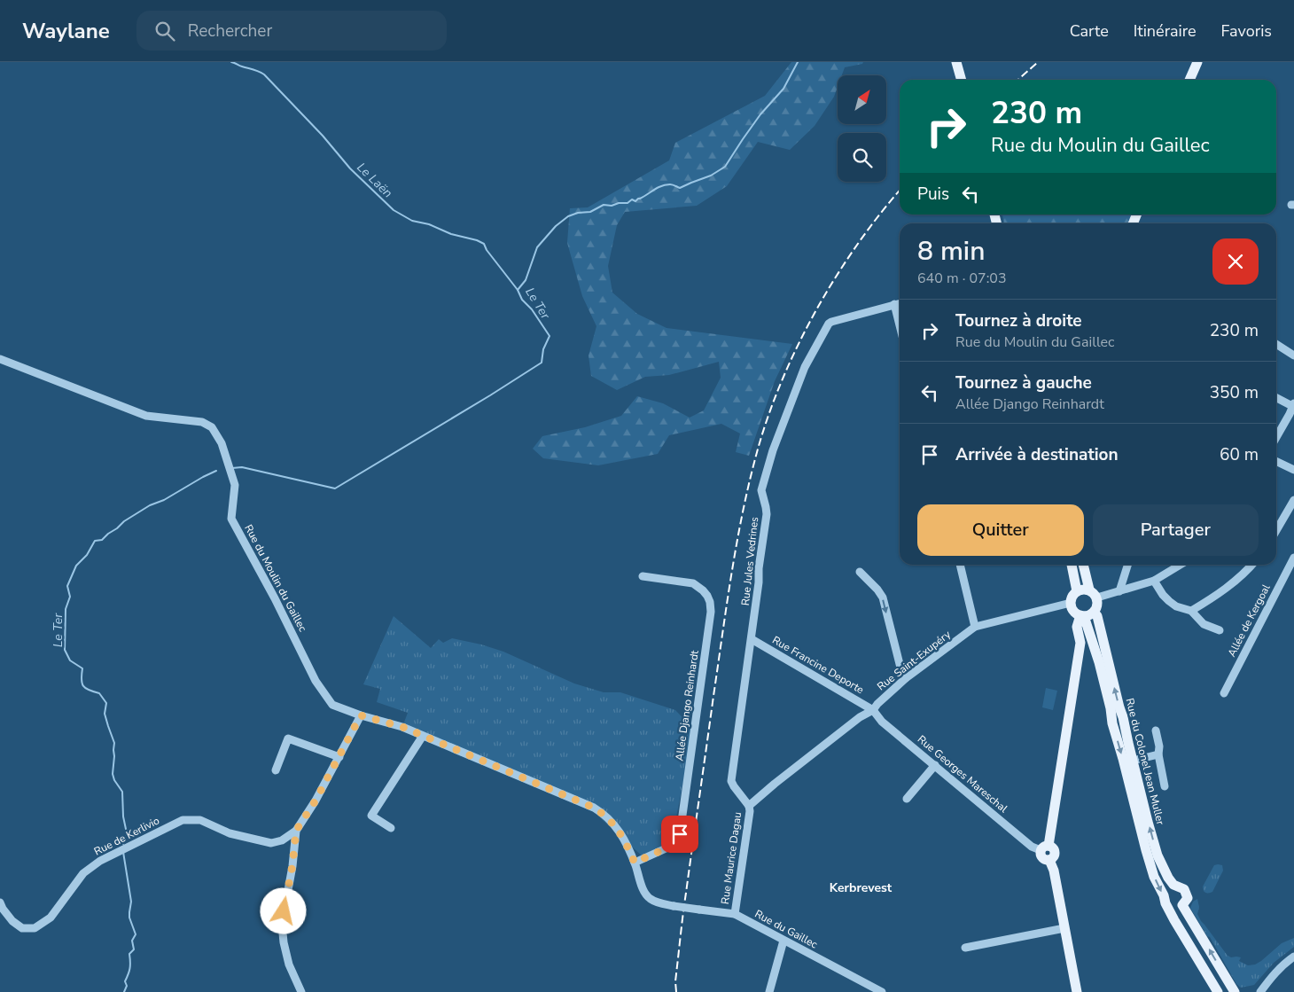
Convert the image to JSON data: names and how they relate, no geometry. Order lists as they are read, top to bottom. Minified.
{"streets":{"main road":["Rue du Colonel Jean Muller"],"street":["Rue Jules Vedrines","Rue du Moulin du Gaillec","Allée de Kergoal","Rue Saint-Exupéry","Rue Francine Deporte","Allée Django Reinhardt","Rue Georges Mareschal","Rue de Kerlivio","Rue Maurice Dagau","Rue du Gaillec"]},"crossings":[["Rue Jules Vedrines","Rue Saint-Exupéry"],["Rue Jules Vedrines","Rue Francine Deporte"],["Rue Jules Vedrines","Rue Maurice Dagau"],["Rue du Moulin du Gaillec","Allée Django Reinhardt"],["Rue du Moulin du Gaillec","Rue du Gaillec"],["Rue Saint-Exupéry","Rue Francine Deporte"],["Rue Saint-Exupéry","Rue du Colonel Jean Muller"],["Rue Saint-Exupéry","Rue Georges Mareschal"],["Rue Saint-Exupéry","Rue Maurice Dagau"],["Rue Francine Deporte","Rue Georges Mareschal"],["Rue Maurice Dagau","Rue du Gaillec"]],"districts":["Kerbrevest"],"water":["Le Laën","Le Ter"],"north":"top right","page":{"header":"Waylane","search":"Rechercher","nav":["Carte","Itinéraire","Favoris"],"turn":["230 m","Rue du Moulin du Gaillec"],"then":"Puis","heading":["8 min","640 m · 07:03"],"list":[{"name":"Tournez à droite","note":"Rue du Moulin du Gaillec","value":"230 m"},{"name":"Tournez à gauche","note":"Allée Django Reinhardt","value":"350 m"},{"name":"Arrivée à destination","value":"60 m"}],"buttons":["Quitter","Partager"]}}
